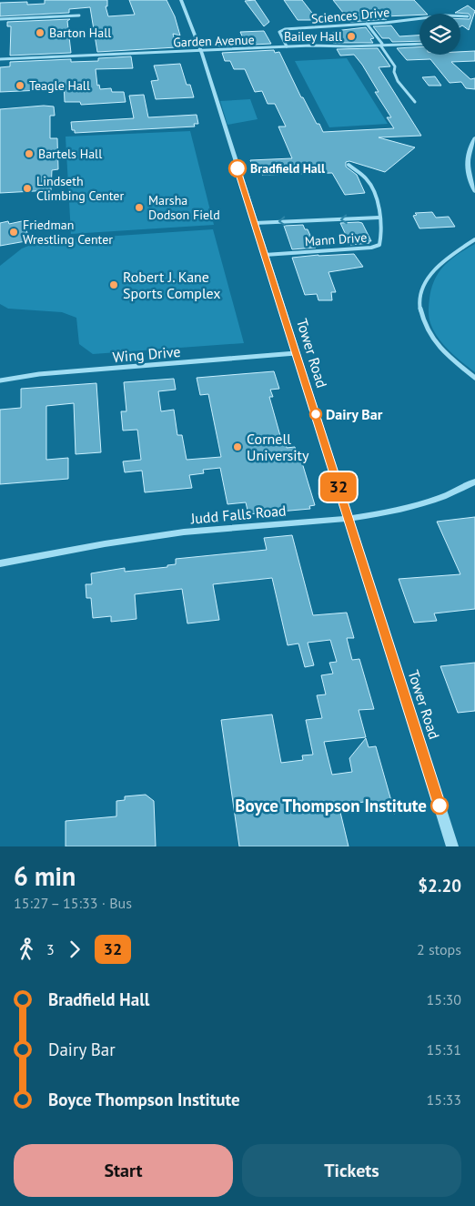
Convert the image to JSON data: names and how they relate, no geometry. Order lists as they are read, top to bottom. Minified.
{"streets":{"street":["Sciences Drive","Garden Avenue","Mann Drive","Tower Road","Wing Drive","Judd Falls Road"]},"crossings":[["Sciences Drive","Garden Avenue"],["Garden Avenue","Tower Road"],["Mann Drive","Tower Road"],["Tower Road","Wing Drive"],["Tower Road","Judd Falls Road"]],"one_way":["Mann Drive"],"places":["Barton Hall","Bailey Hall","Teagle Hall","Bartels Hall","Bradfield Hall","Lindseth Climbing Center","Marsha Dodson Field","Friedman Wrestling Center","Robert J. Kane Sports Complex","Dairy Bar","Cornell University","Boyce Thompson Institute"],"lines":["bus line 32"],"page":{"on_map":"32","heading":["6 min","15:27 – 15:33 · Bus","$2.20"],"legs":["3","32","2 stops"],"list":[{"name":"Bradfield Hall","value":"15:30"},{"name":"Dairy Bar","value":"15:31"},{"name":"Boyce Thompson Institute","value":"15:33"}],"buttons":["Start","Tickets"]}}
